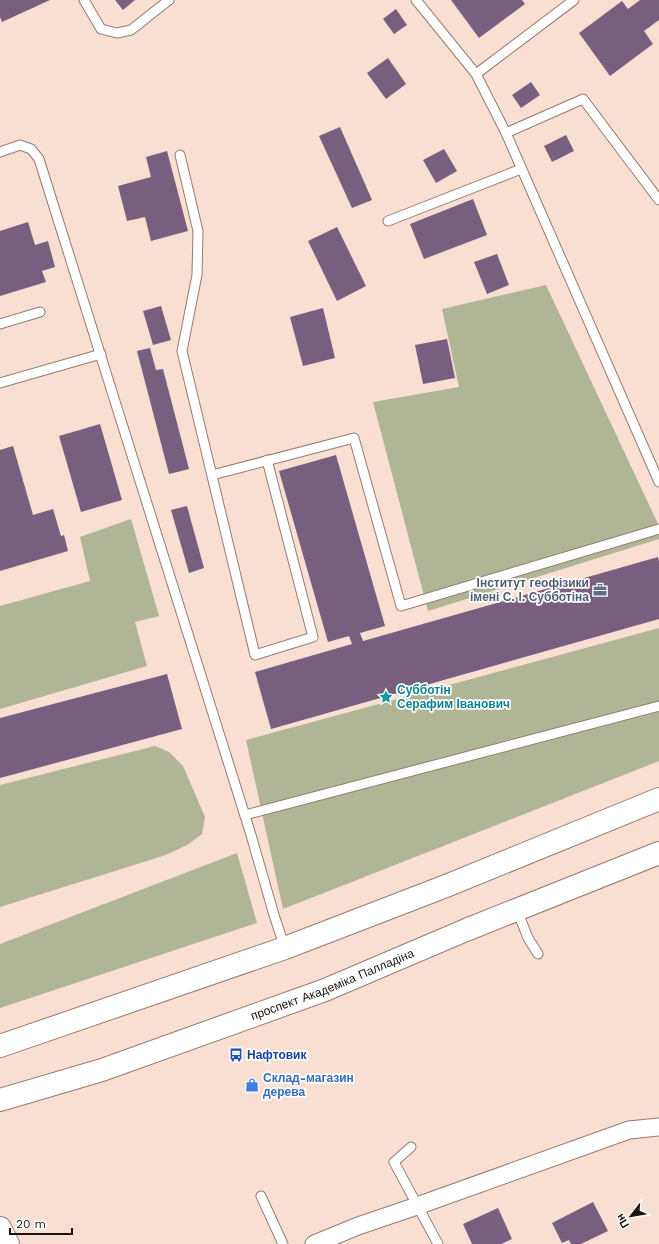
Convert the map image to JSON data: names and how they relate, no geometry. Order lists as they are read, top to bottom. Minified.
{"streets":{"main road":["проспект Академіка Палладіна"]},"places":{"office":["Інститут геофізики імені С. І. Субботіна"],"place":["Субботін Серафим Іванович"],"bus stop":["Нафтовик"],"shop":["Склад-магазин дерева"]},"scale_bar":"20 m","north":"bottom left"}
